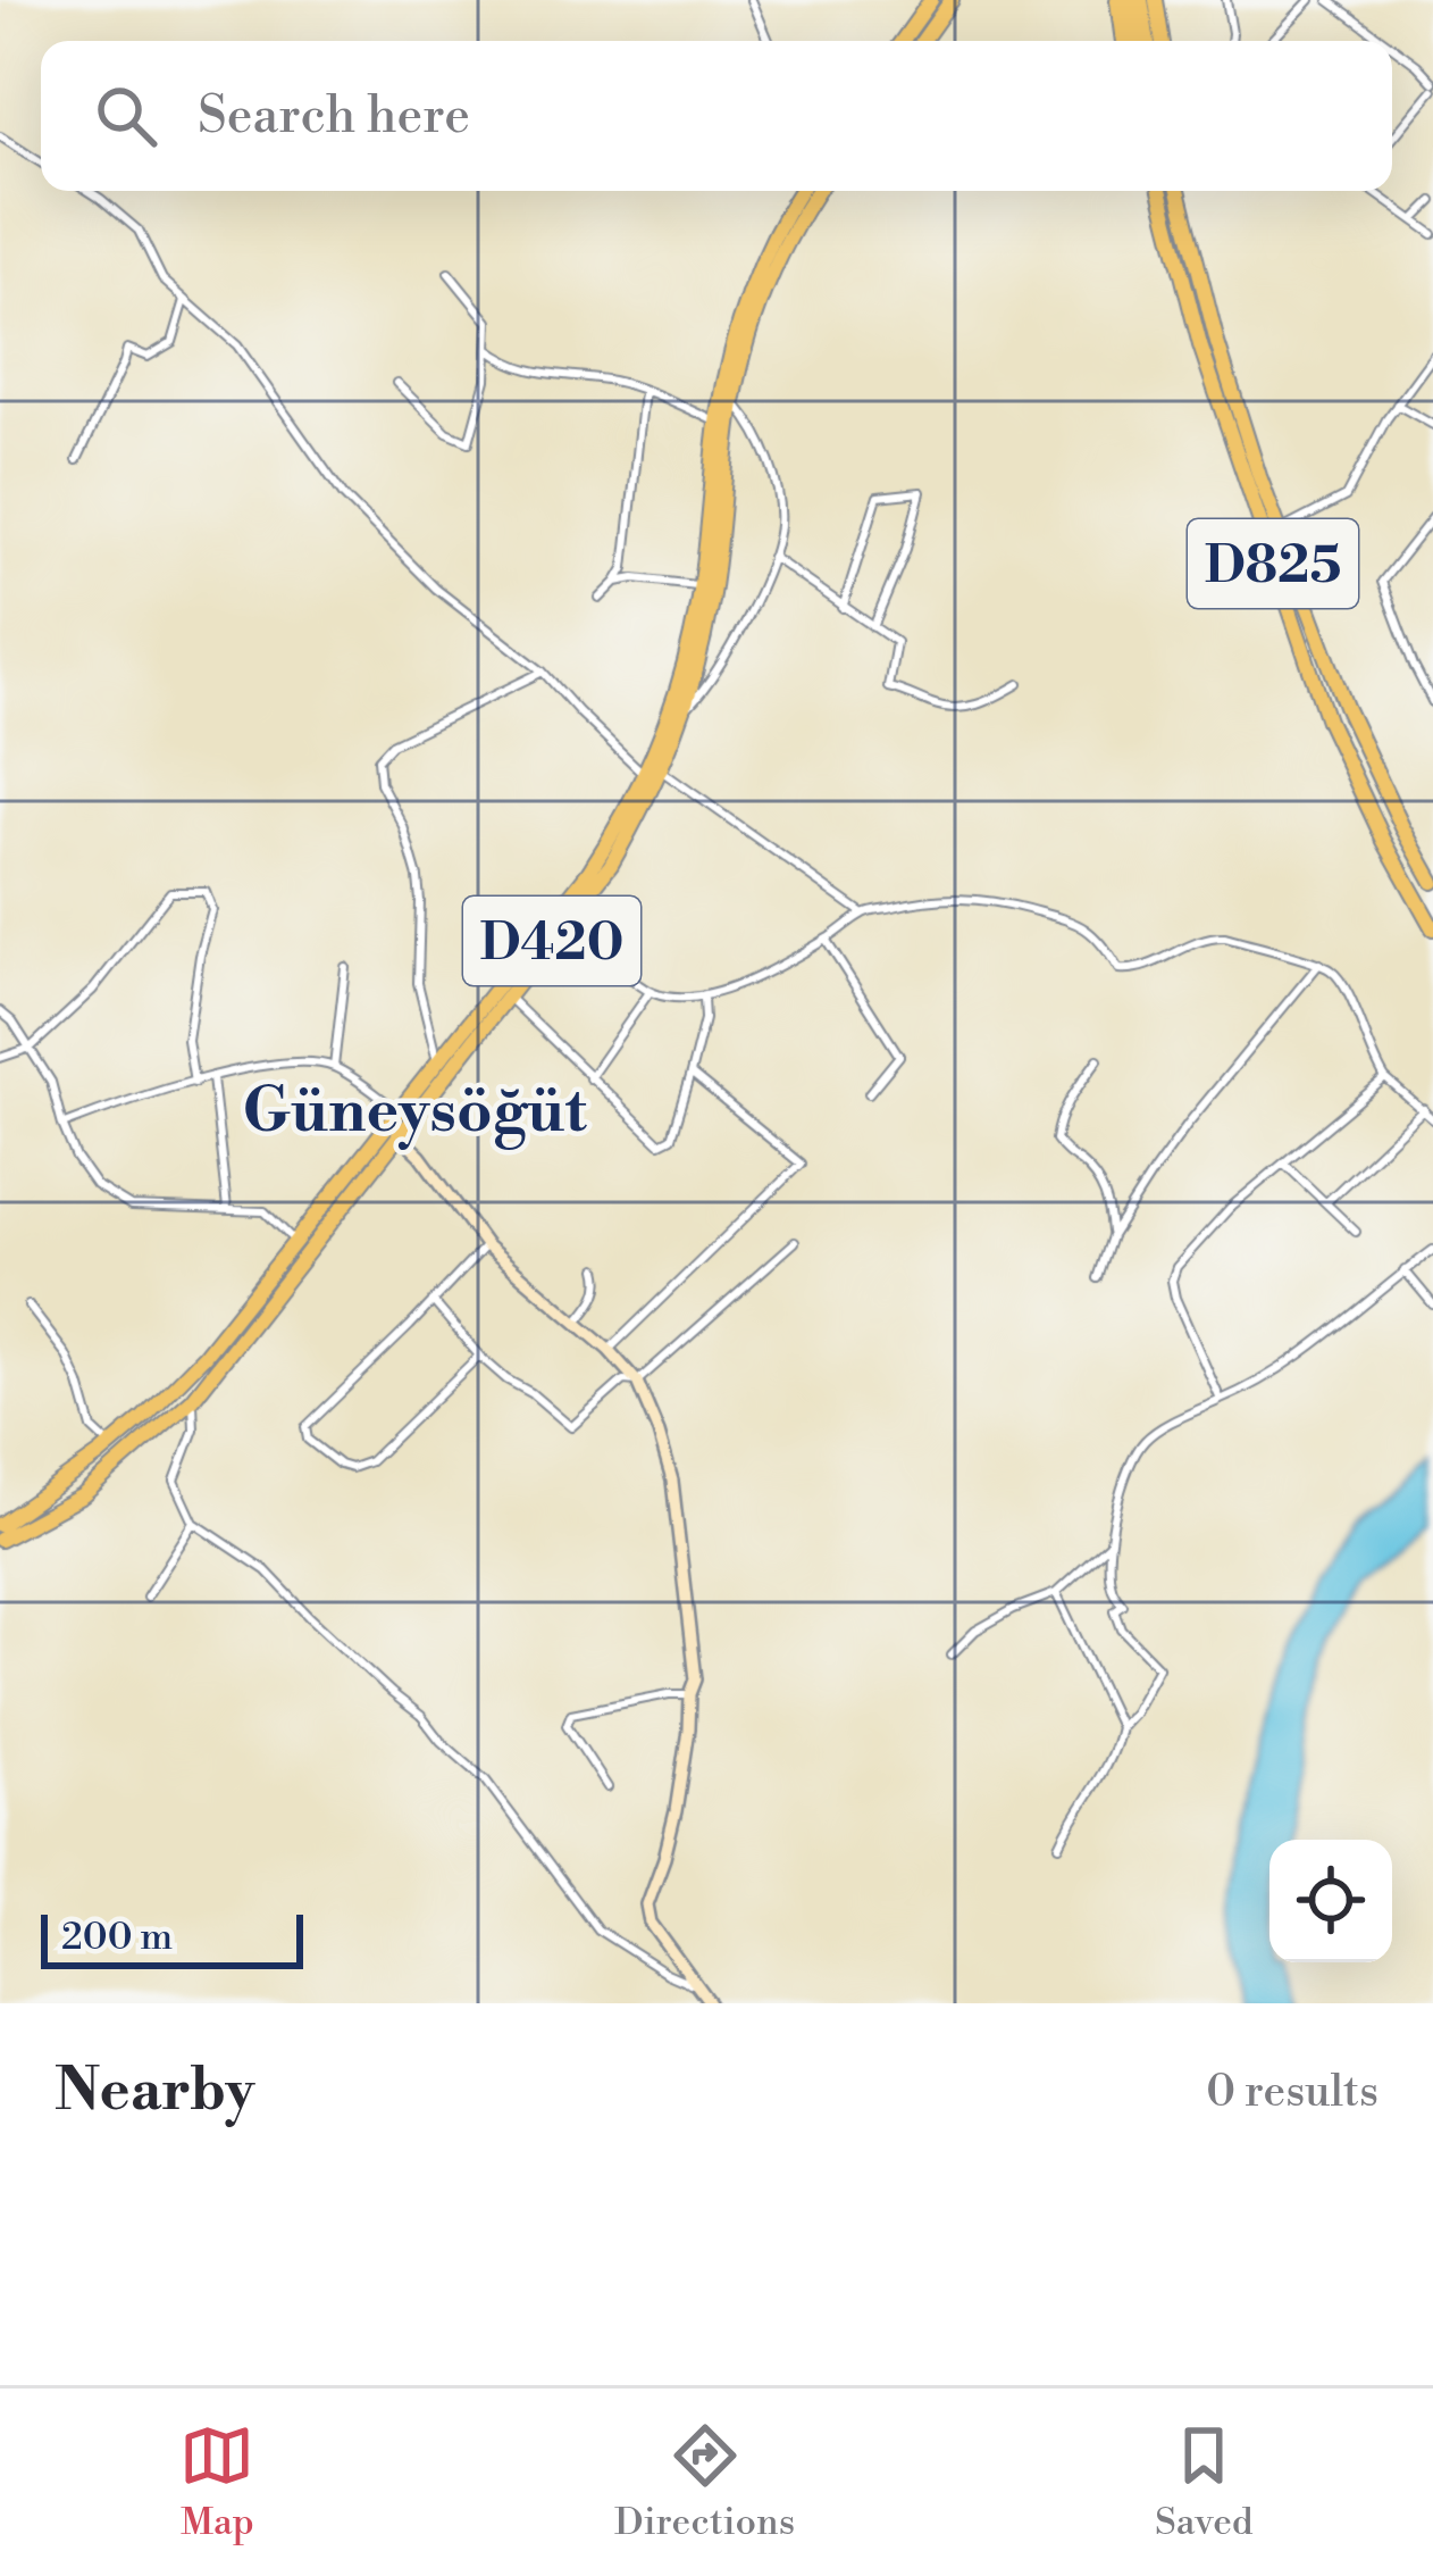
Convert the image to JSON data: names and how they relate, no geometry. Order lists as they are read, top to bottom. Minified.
{"streets":{"highway":["D825","D420"]},"districts":["Güneysöğüt"],"scale_bar":"200 m","page":{"search":"Search here","scale":"200 m","heading":["Nearby","0 results"],"nav":["Map","Directions","Saved"]}}
